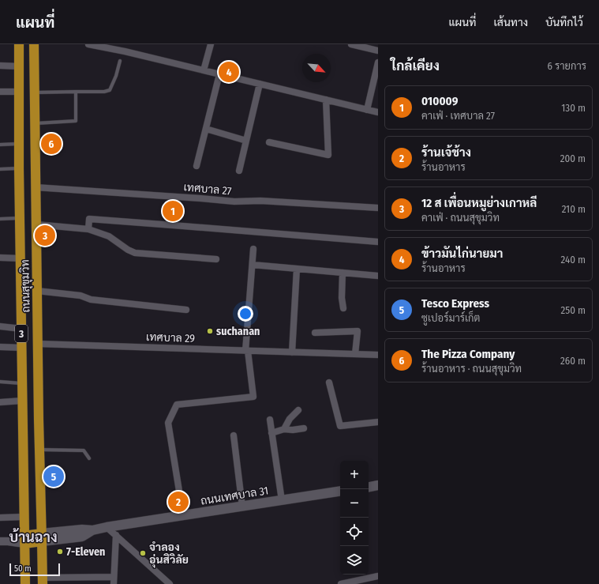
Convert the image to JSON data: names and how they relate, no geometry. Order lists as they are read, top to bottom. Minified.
{"streets":{"highway":["ถนนสุขุมวิท","3"],"main road":["ถนนเทศบาล 31"],"street":["เทศบาล 27","เทศบาล 29"]},"crossings":[["เทศบาล 27","ถนนสุขุมวิท"],["ถนนสุขุมวิท","เทศบาล 29"],["ถนนสุขุมวิท","ถนนเทศบาล 31"]],"districts":["บ้านฉาง"],"places":["suchanan","7-Eleven","จำลอง อุ่นสิวิลัย"],"scale_bar":"50 m","north":"bottom right","page":{"header":"แผนที่","nav":["แผนที่","เส้นทาง","บันทึกไว้"],"heading":["ใกล้เคียง","6 รายการ"],"pins":["4","6","1","3","5","2"],"list":[{"mark":"1","name":"010009","note":"คาเฟ่ · เทศบาล 27","value":"130 m"},{"mark":"2","name":"ร้านเจ้ช้าง","note":"ร้านอาหาร","value":"200 m"},{"mark":"3","name":"12 ส เพื่อนหมูย่างเกาหลี","note":"คาเฟ่ · ถนนสุขุมวิท","value":"210 m"},{"mark":"4","name":"ข้าวมันไก่นายมา","note":"ร้านอาหาร","value":"240 m"},{"mark":"5","name":"Tesco Express","note":"ซูเปอร์มาร์เก็ต","value":"250 m"},{"mark":"6","name":"The Pizza Company","note":"ร้านอาหาร · ถนนสุขุมวิท","value":"260 m"}],"map_buttons":["+","−"],"scale":"50 m"}}
